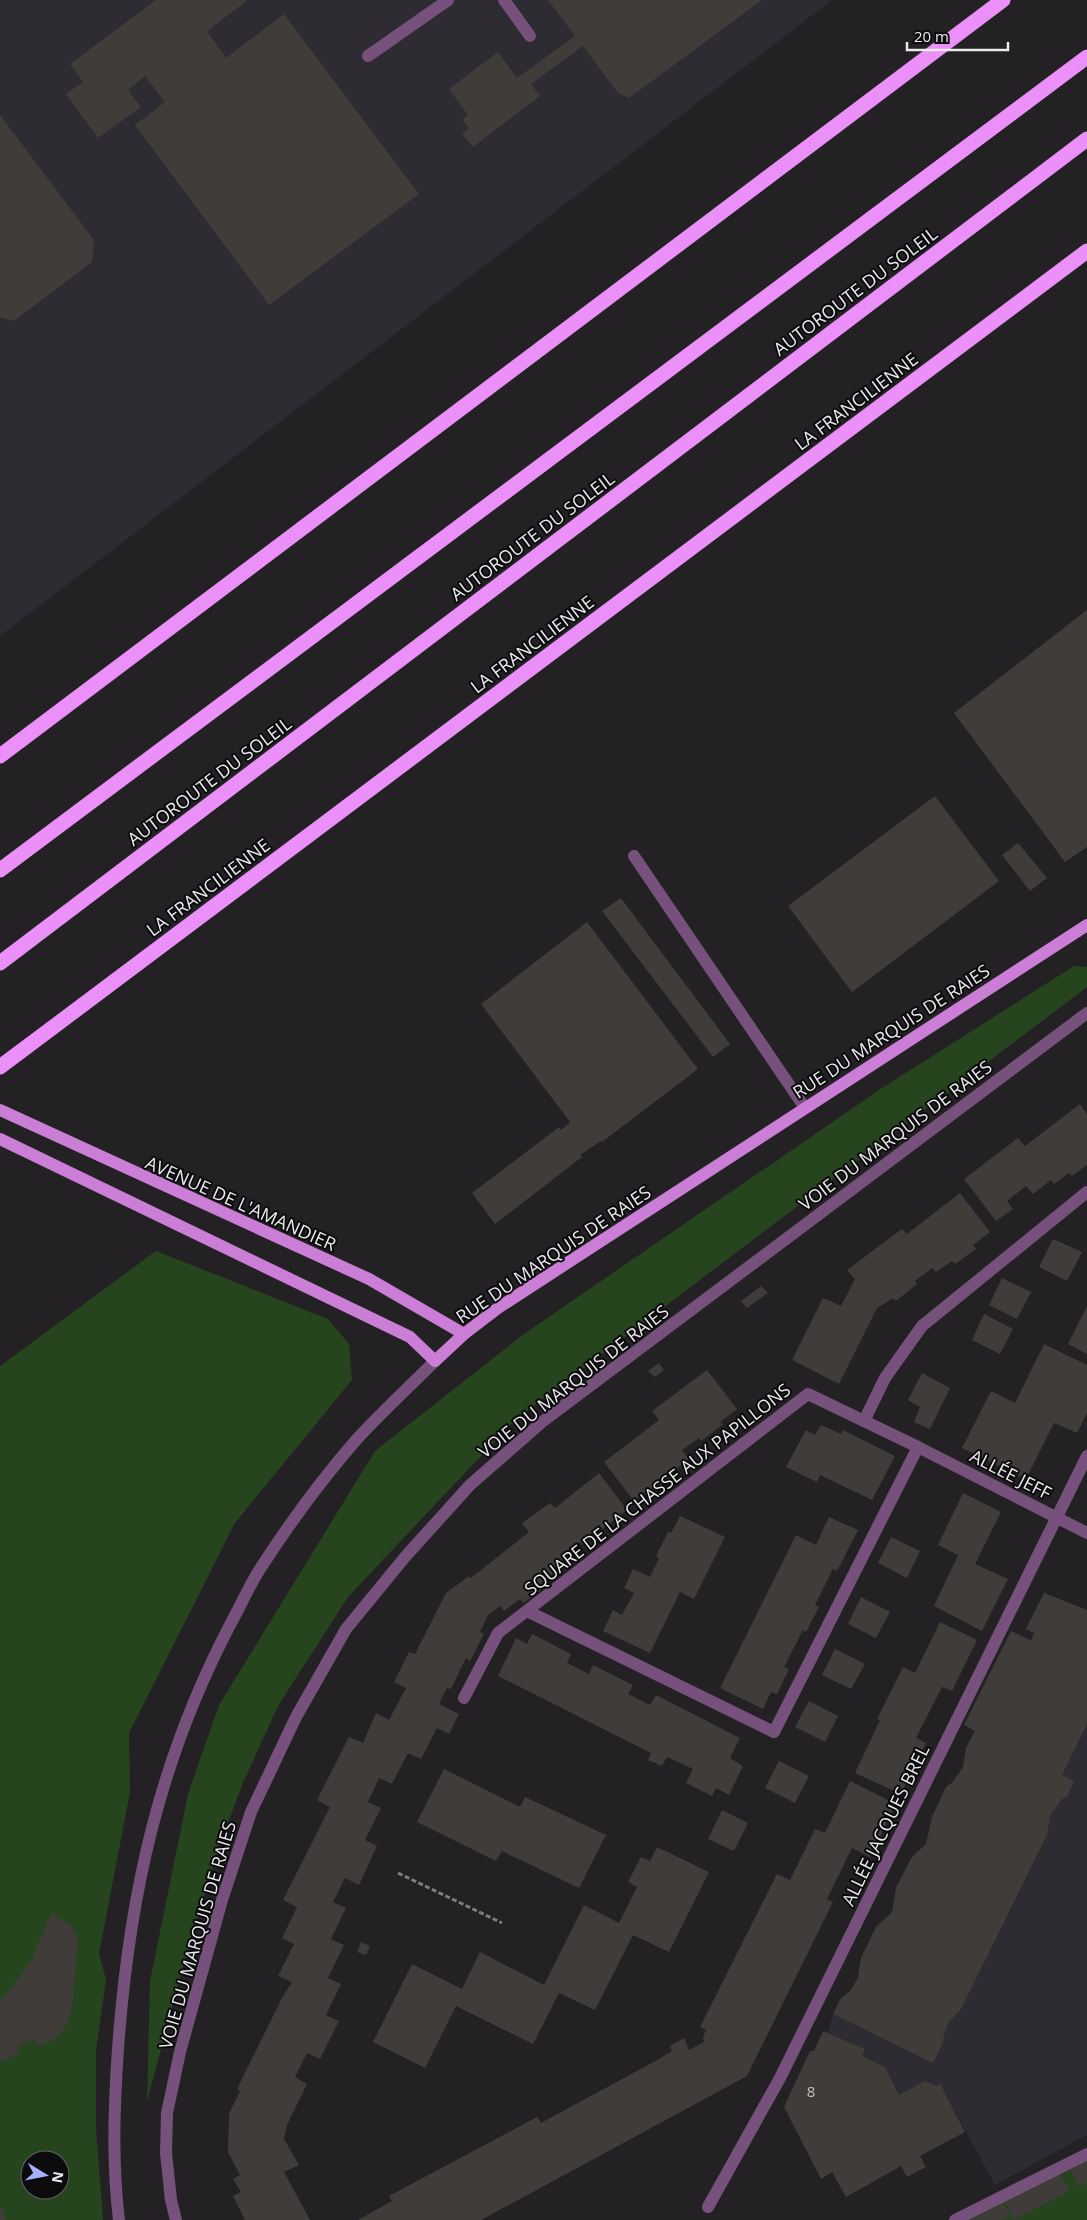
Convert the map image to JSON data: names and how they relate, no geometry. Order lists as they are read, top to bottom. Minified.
{"streets":{"highway":["AUTOROUTE DU SOLEIL","LA FRANCILIENNE"],"main road":["RUE DU MARQUIS DE RAIES","AVENUE DE L'AMANDIER"],"street":["VOIE DU MARQUIS DE RAIES","ALLÉE JEFF","SQUARE DE LA CHASSE AUX PAPILLONS","ALLÉE JACQUES BREL"]},"crossings":[["RUE DU MARQUIS DE RAIES","AVENUE DE L'AMANDIER"],["ALLÉE JEFF","SQUARE DE LA CHASSE AUX PAPILLONS"],["ALLÉE JEFF","ALLÉE JACQUES BREL"]],"house_numbers":["8"],"scale_bar":"20 m","north":"right"}
